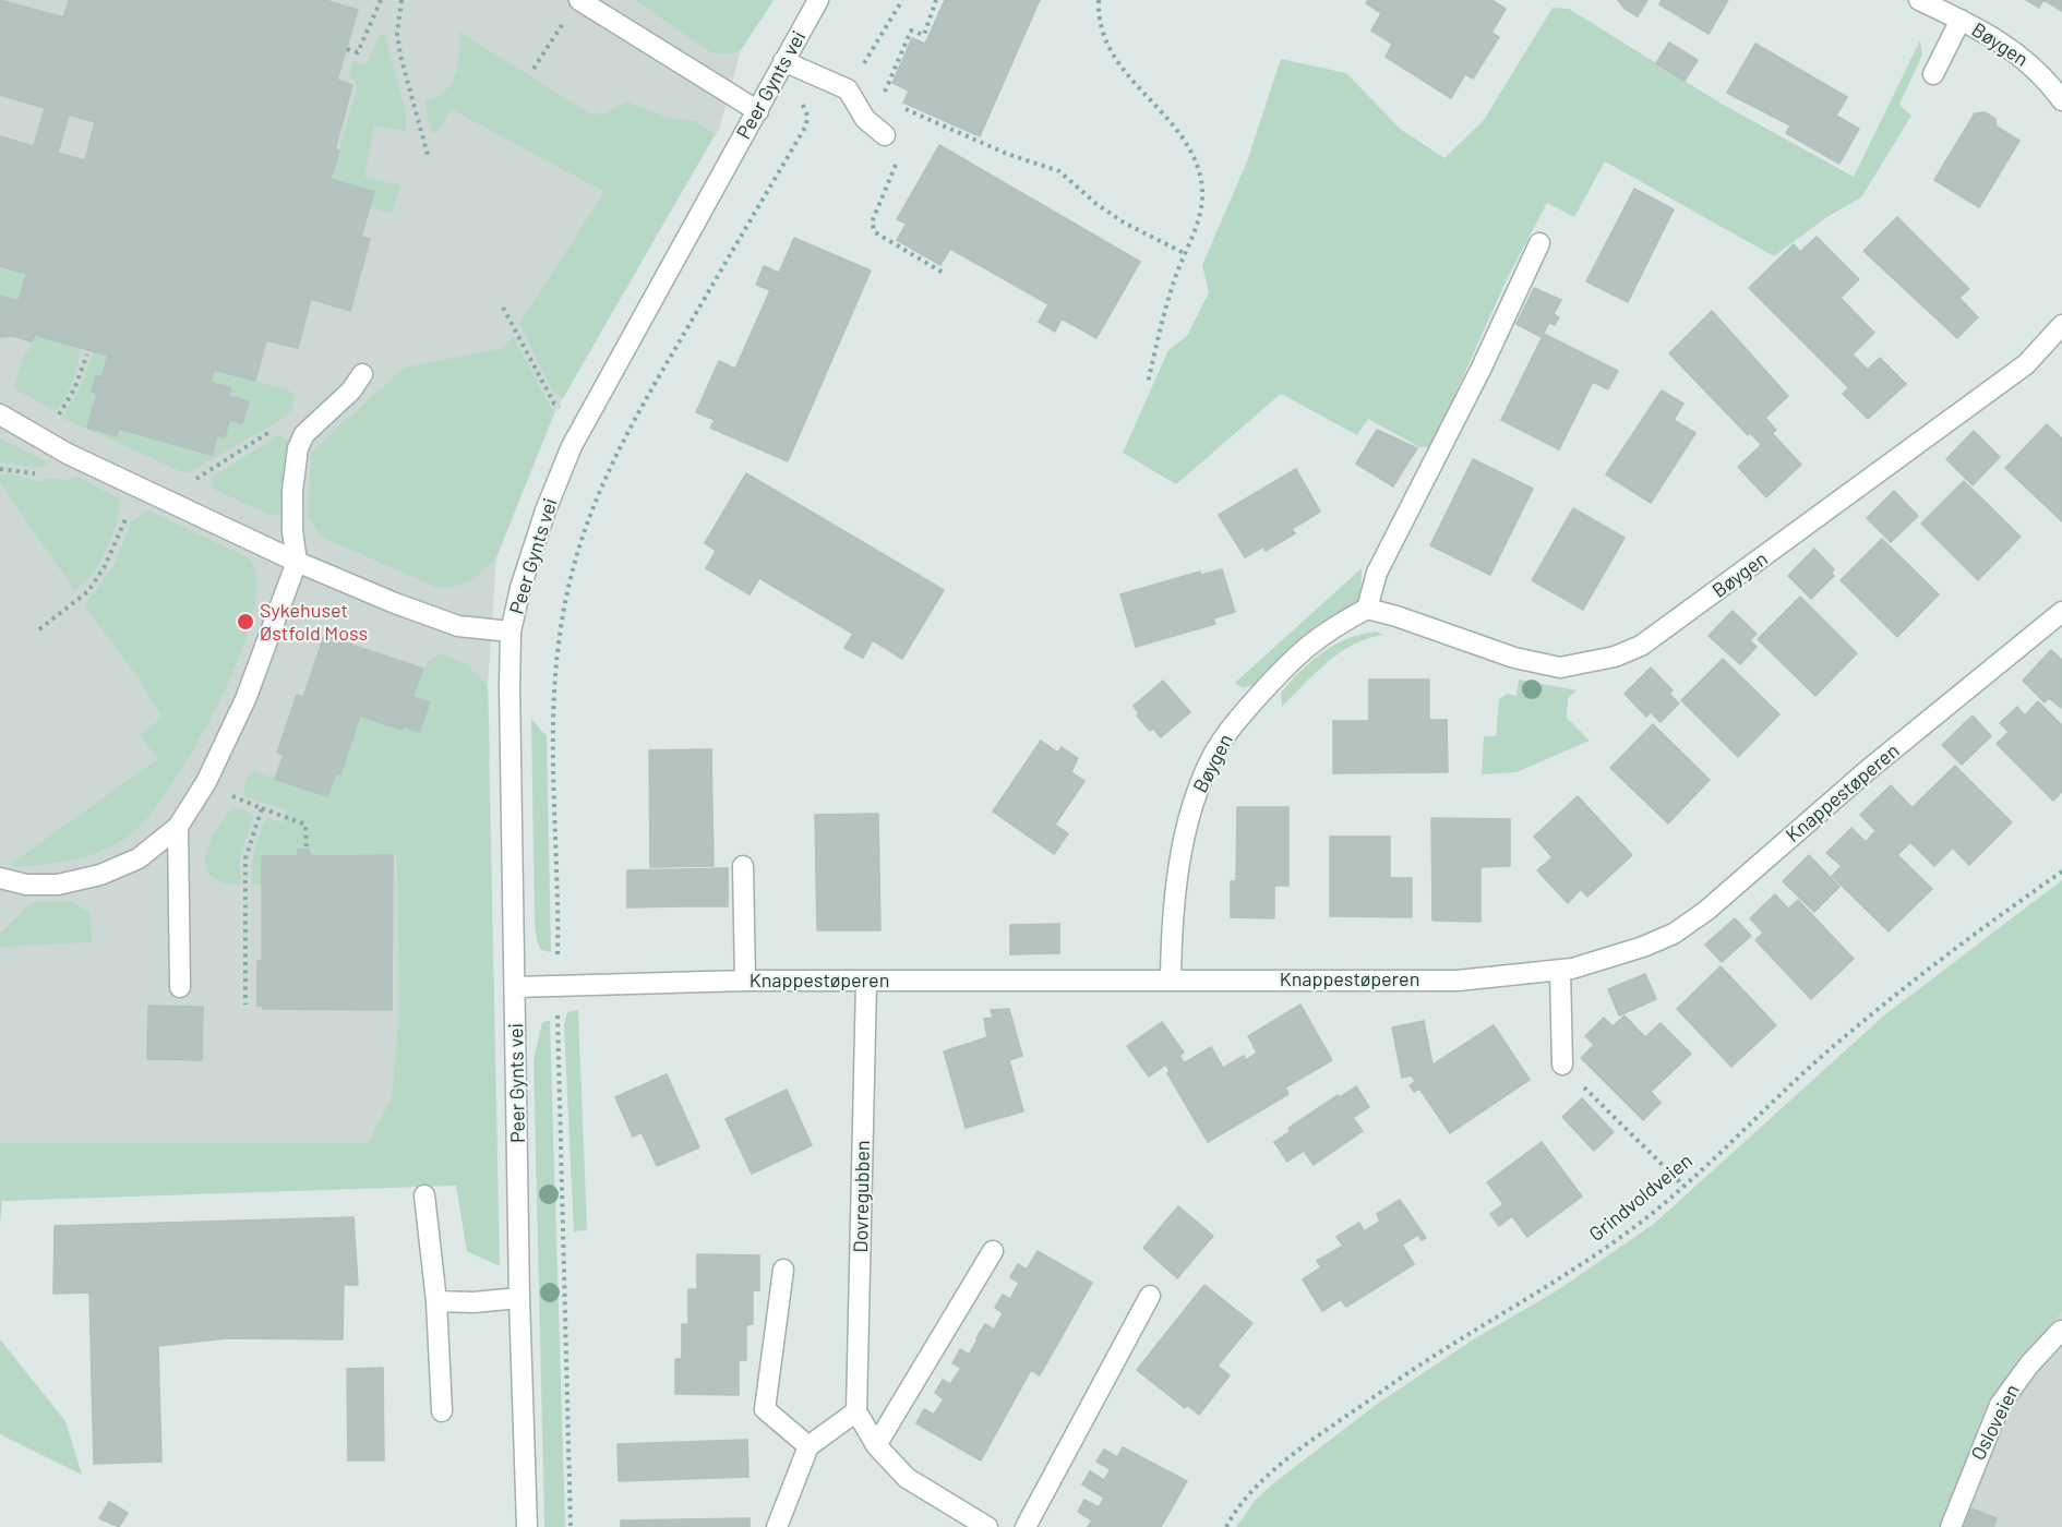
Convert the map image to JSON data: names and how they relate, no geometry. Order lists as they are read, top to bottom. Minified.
{"streets":{"street":["Bøygen","Peer Gynts vei","Knappestøperen","Dovregubben","Osloveien"],"path":["Grindvoldveien"]},"crossings":[["Bøygen","Knappestøperen"],["Peer Gynts vei","Knappestøperen"],["Knappestøperen","Dovregubben"]],"places":["Sykehuset Østfold Moss"]}
